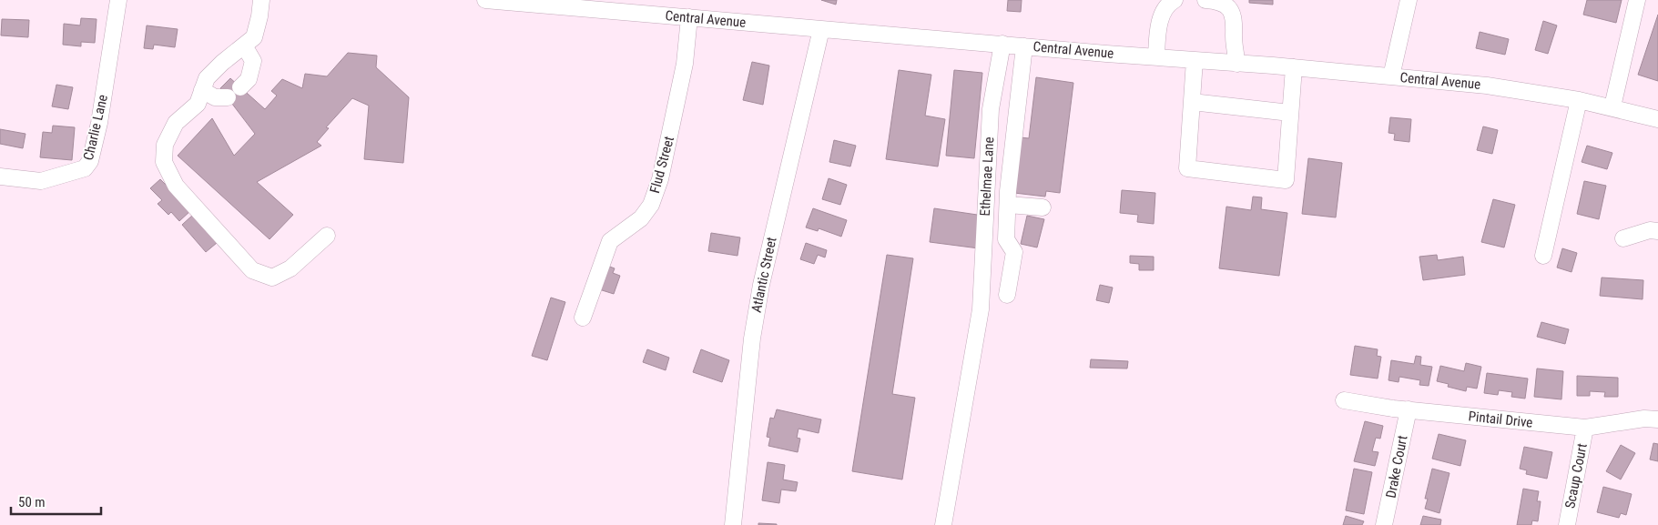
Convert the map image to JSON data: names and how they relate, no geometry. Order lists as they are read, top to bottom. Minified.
{"streets":{"street":["Central Avenue","Charlie Lane","Flud Street","Ethelmae Lane","Atlantic Street","Pintail Drive","Drake Court","Scaup Court"]},"crossings":[["Central Avenue","Flud Street"],["Central Avenue","Ethelmae Lane"],["Central Avenue","Atlantic Street"],["Pintail Drive","Drake Court"],["Pintail Drive","Scaup Court"]],"scale_bar":"50 m"}
